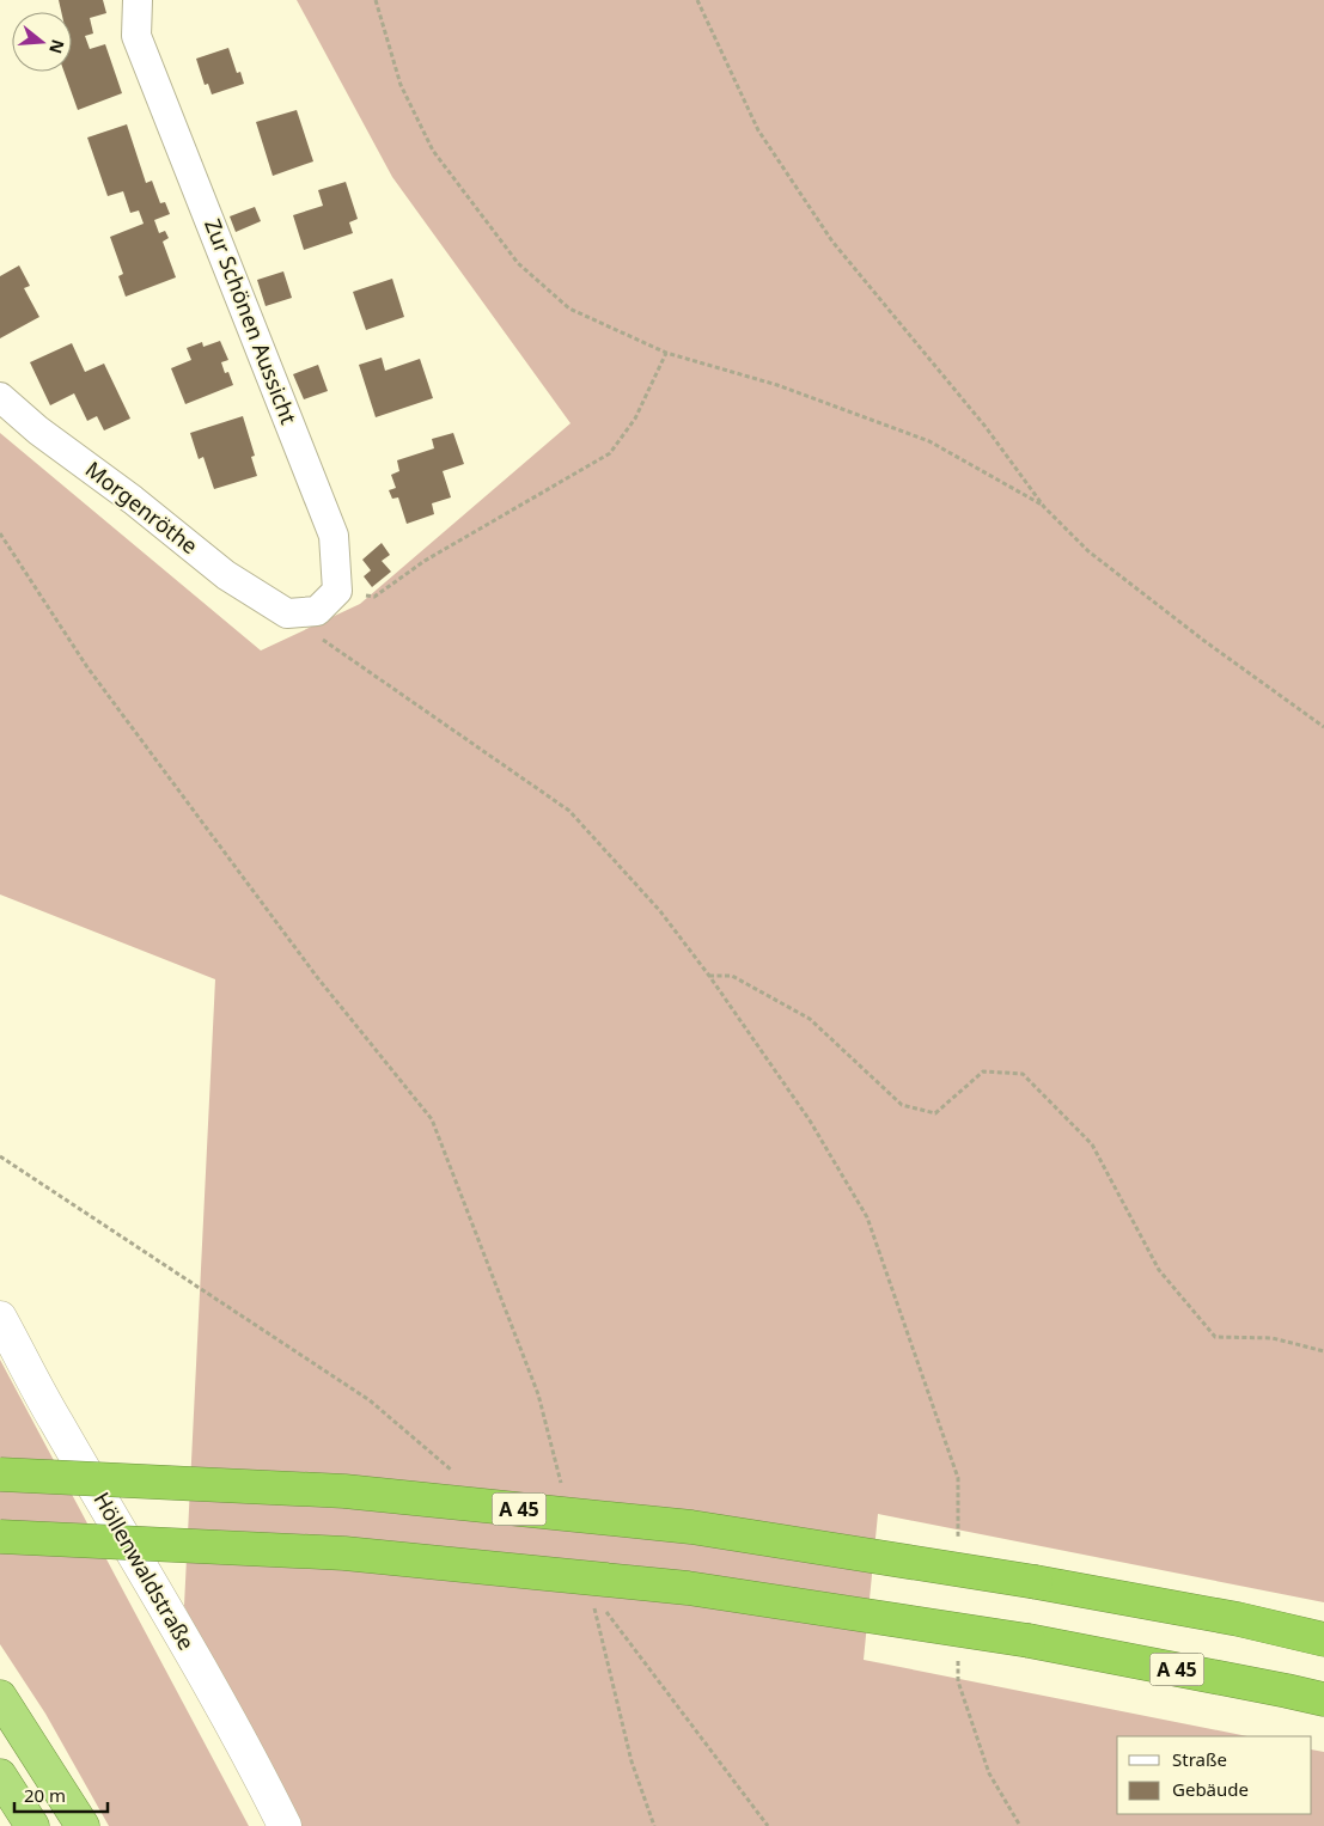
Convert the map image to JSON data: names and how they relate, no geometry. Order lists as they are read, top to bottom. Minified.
{"streets":{"highway":["A 45"],"street":["Zur Schönen Aussicht","Morgenröthe","Höllenwaldstraße"]},"legend":["Straße","Gebäude"],"scale_bar":"20 m","north":"right"}
